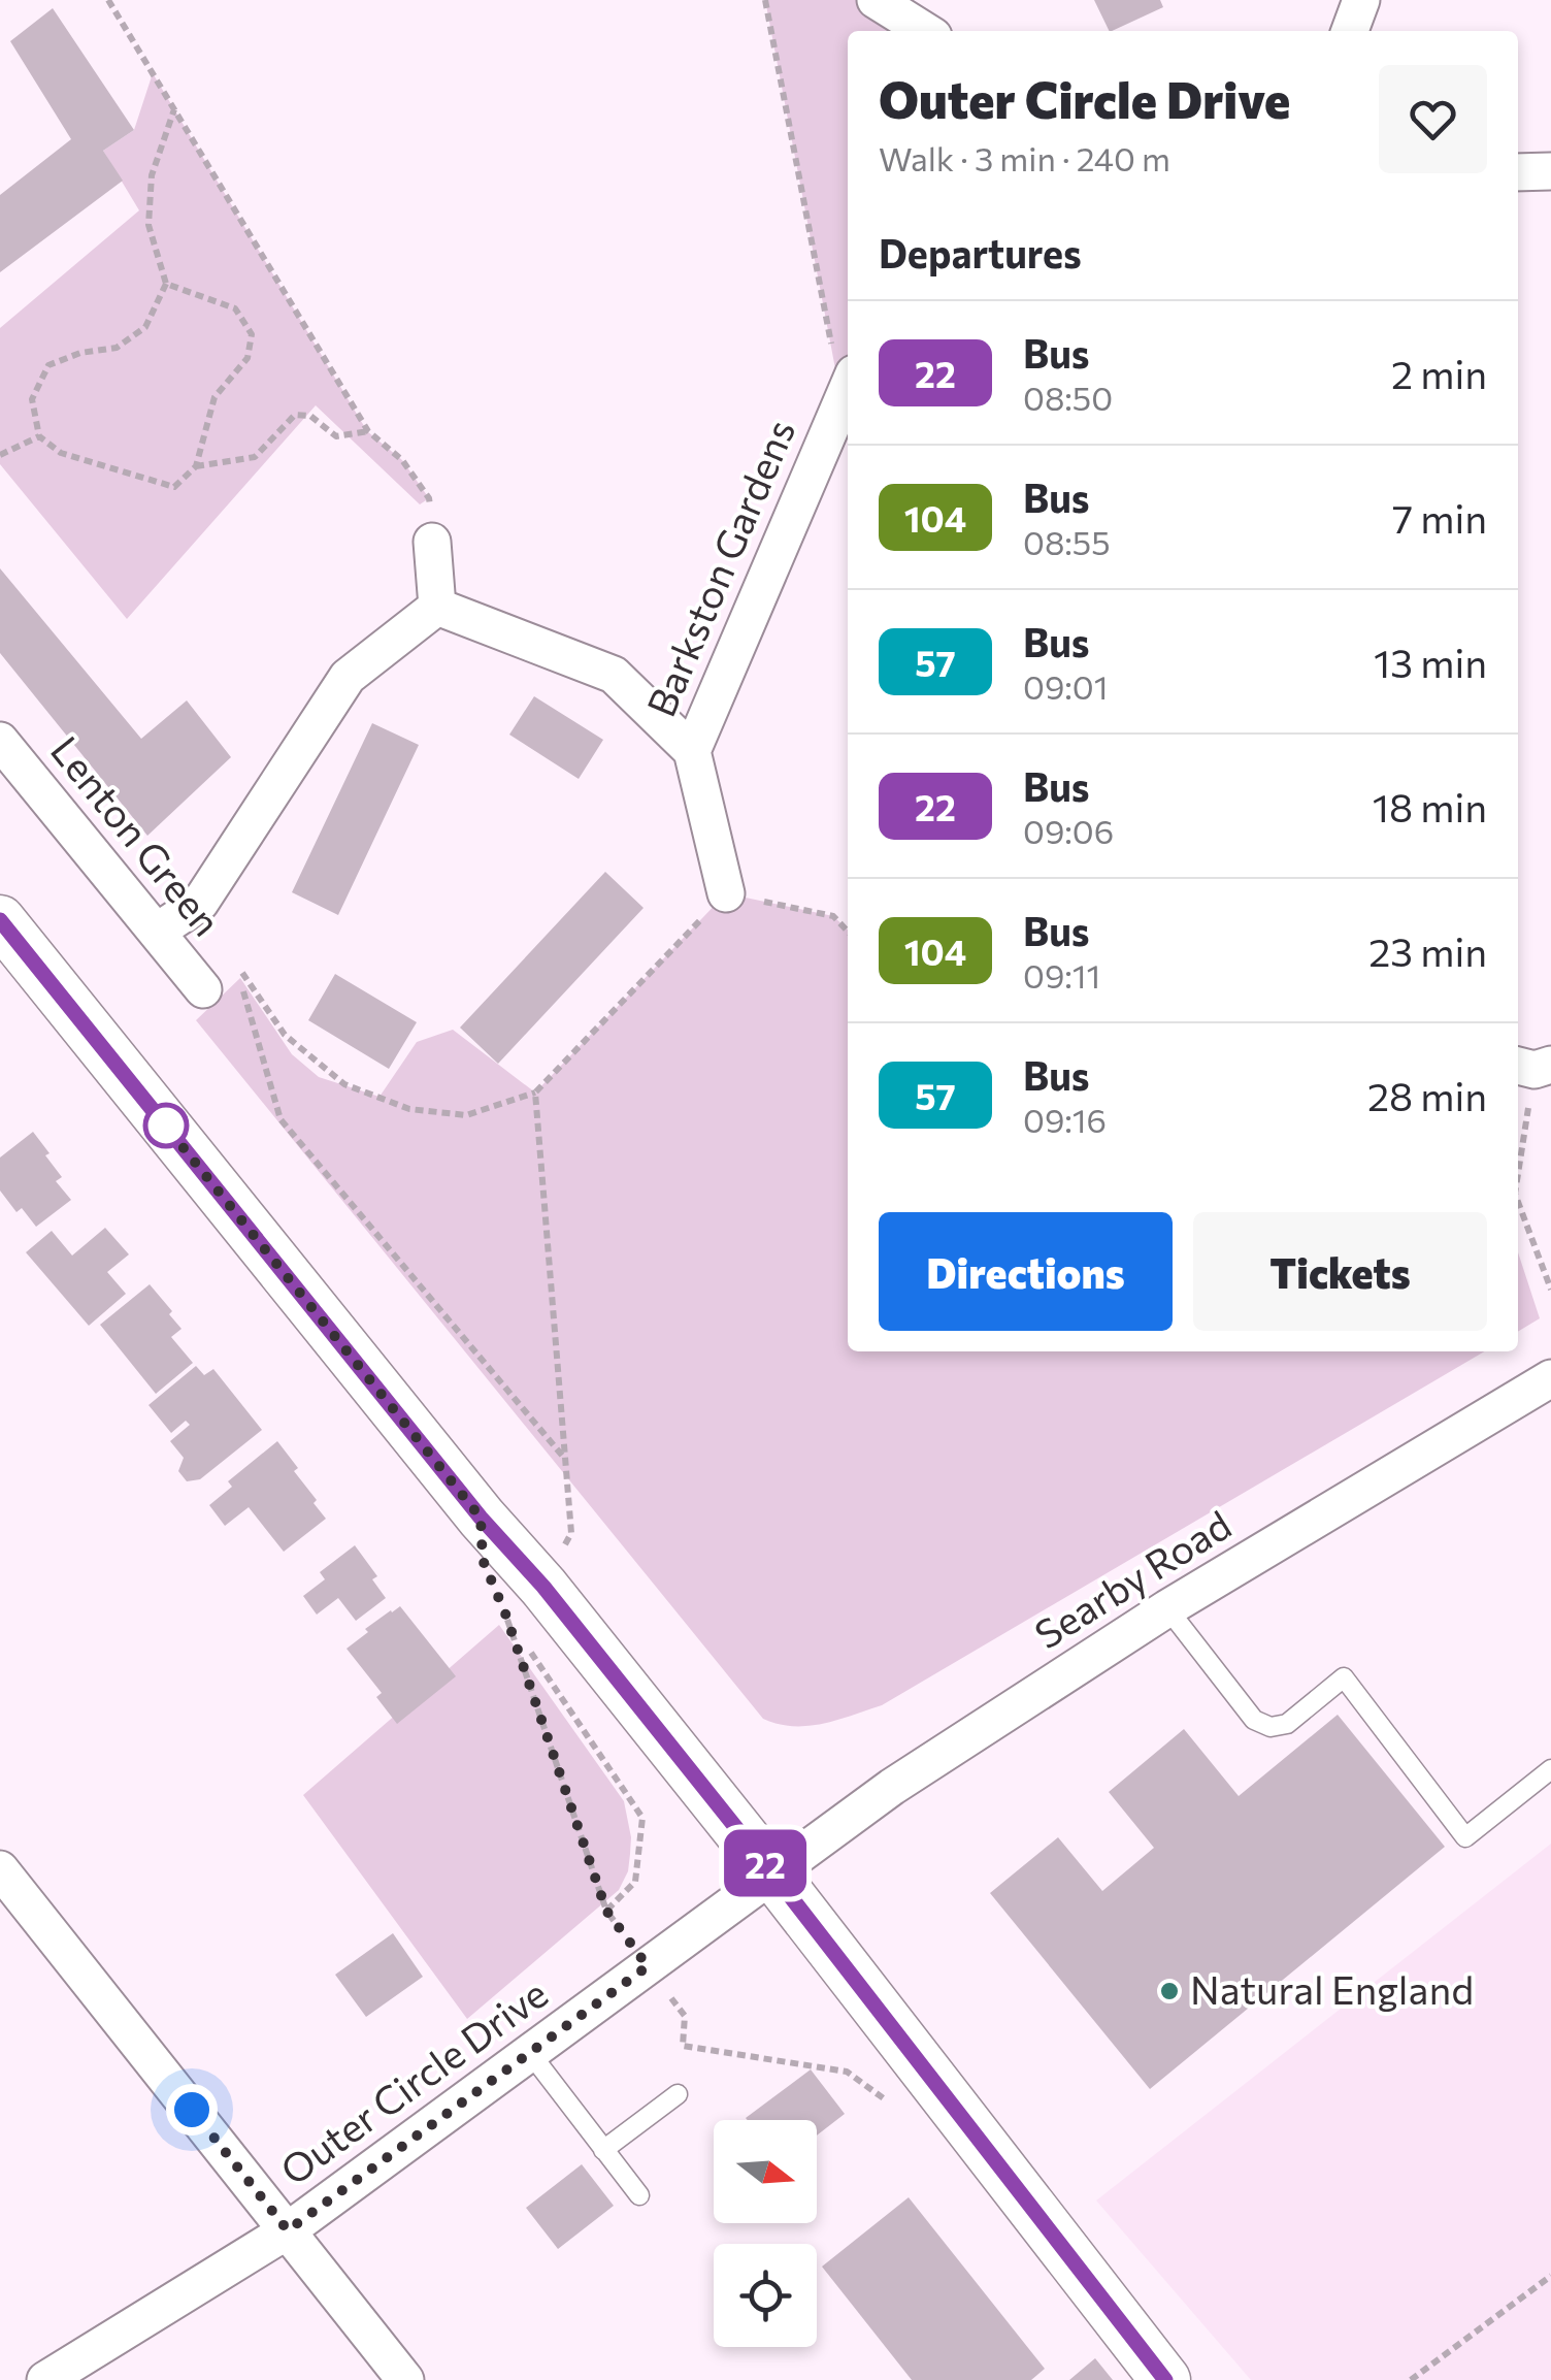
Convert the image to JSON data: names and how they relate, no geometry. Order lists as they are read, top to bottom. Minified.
{"streets":{"street":["Barkston Gardens","Lenton Green","Searby Road","Outer Circle Drive"]},"crossings":[["Searby Road","Outer Circle Drive"]],"places":["Natural England"],"lines":["bus line 22"],"north":"right","page":{"on_map":"22","heading":[["Outer Circle Drive","Walk · 3 min · 240 m"],"Departures"],"list":[{"mark":"22","name":"Bus","note":"08:50","value":"2 min"},{"mark":"104","name":"Bus","note":"08:55","value":"7 min"},{"mark":"57","name":"Bus","note":"09:01","value":"13 min"},{"mark":"22","name":"Bus","note":"09:06","value":"18 min"},{"mark":"104","name":"Bus","note":"09:11","value":"23 min"},{"mark":"57","name":"Bus","note":"09:16","value":"28 min"}],"buttons":["Directions","Tickets"]}}
